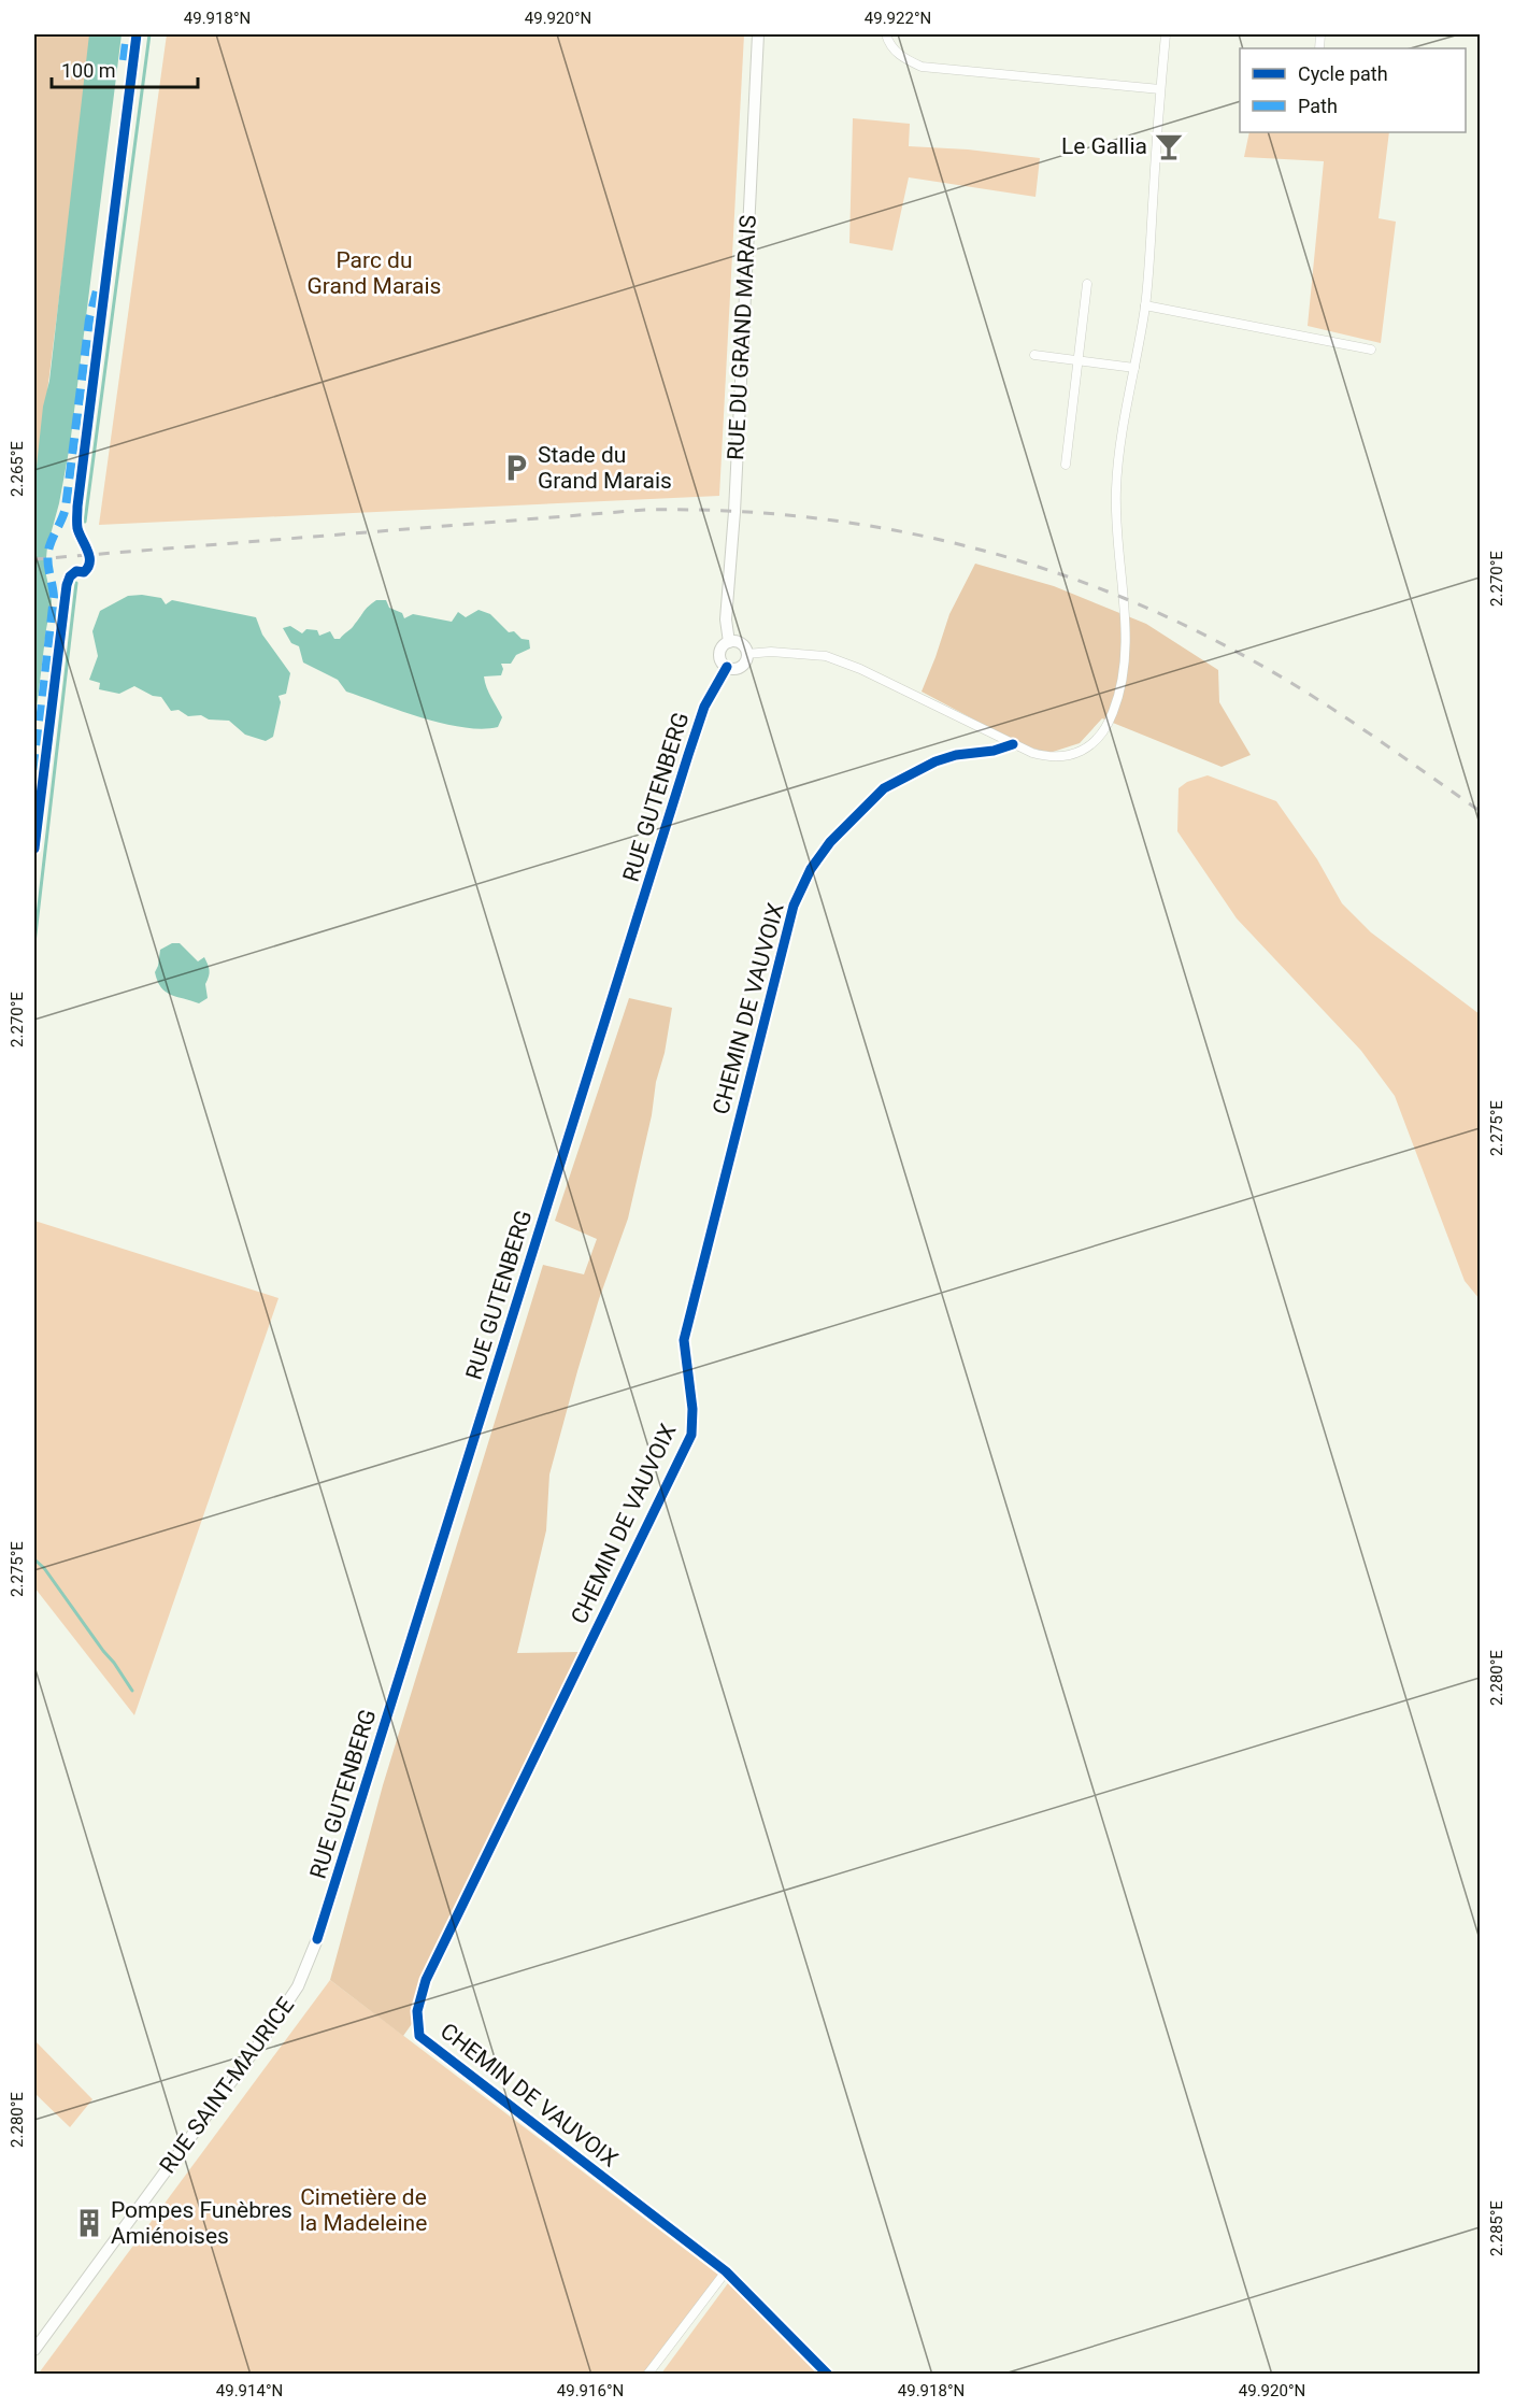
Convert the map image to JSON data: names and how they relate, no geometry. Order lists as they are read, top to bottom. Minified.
{"streets":{"street":["RUE DU GRAND MARAIS","RUE GUTENBERG","CHEMIN DE VAUVOIX","RUE SAINT-MAURICE"]},"crossings":[["RUE DU GRAND MARAIS","RUE GUTENBERG"],["RUE GUTENBERG","RUE SAINT-MAURICE"]],"parks":["Parc du Grand Marais","Cimetière de la Madeleine"],"places":{"bar":["Le Gallia"],"parking":["Stade du Grand Marais"],"building":["Pompes Funèbres Amiénoises"]},"legend":["Cycle path","Path"],"scale_bar":"100 m","coordinates":["49.918°N","49.920°N","49.922°N","2.265°E","2.270°E","2.275°E","2.280°E","2.285°E","49.914°N","49.916°N"]}
